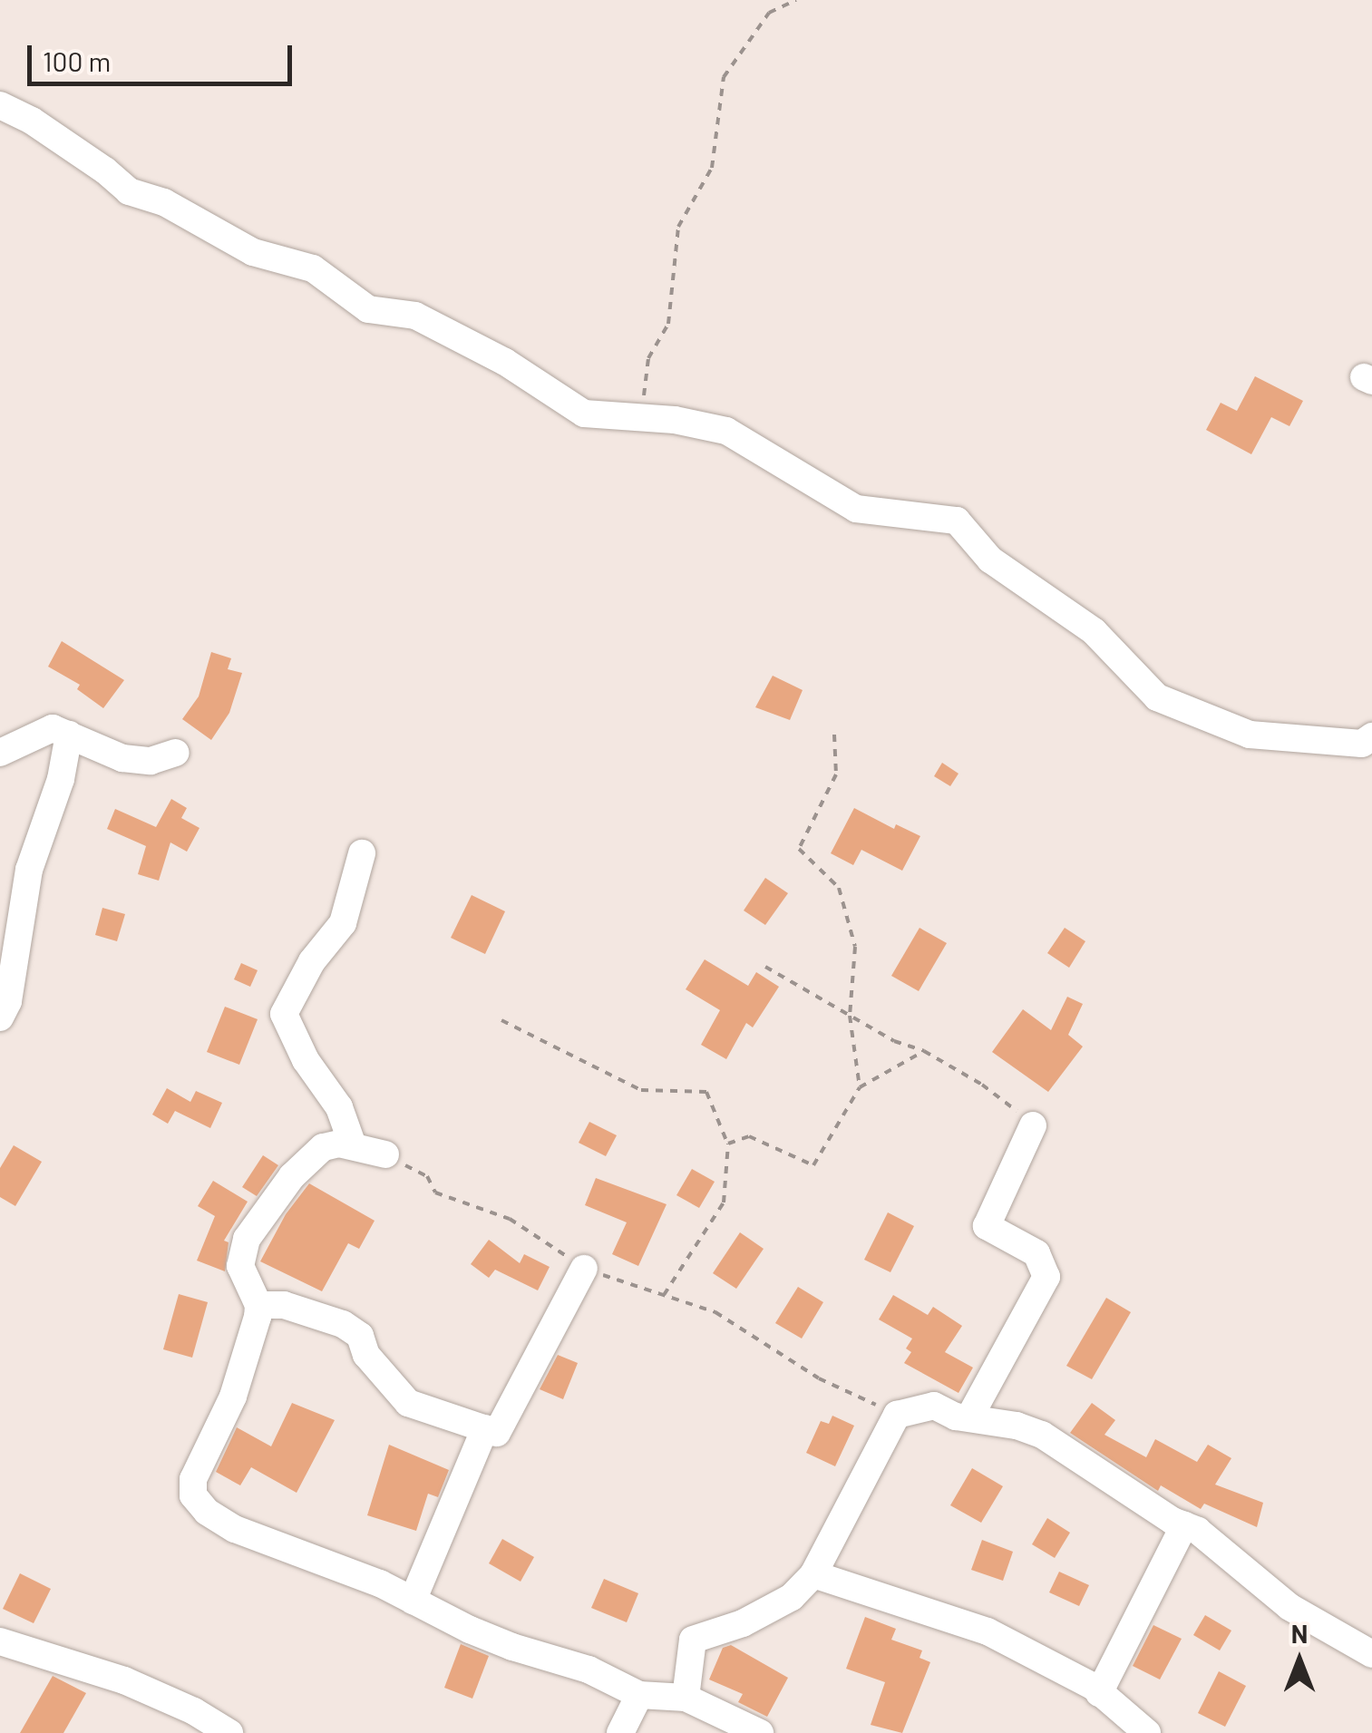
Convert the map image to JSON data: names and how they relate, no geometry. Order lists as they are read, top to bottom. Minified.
{"scale_bar":"100 m","north":"top"}
